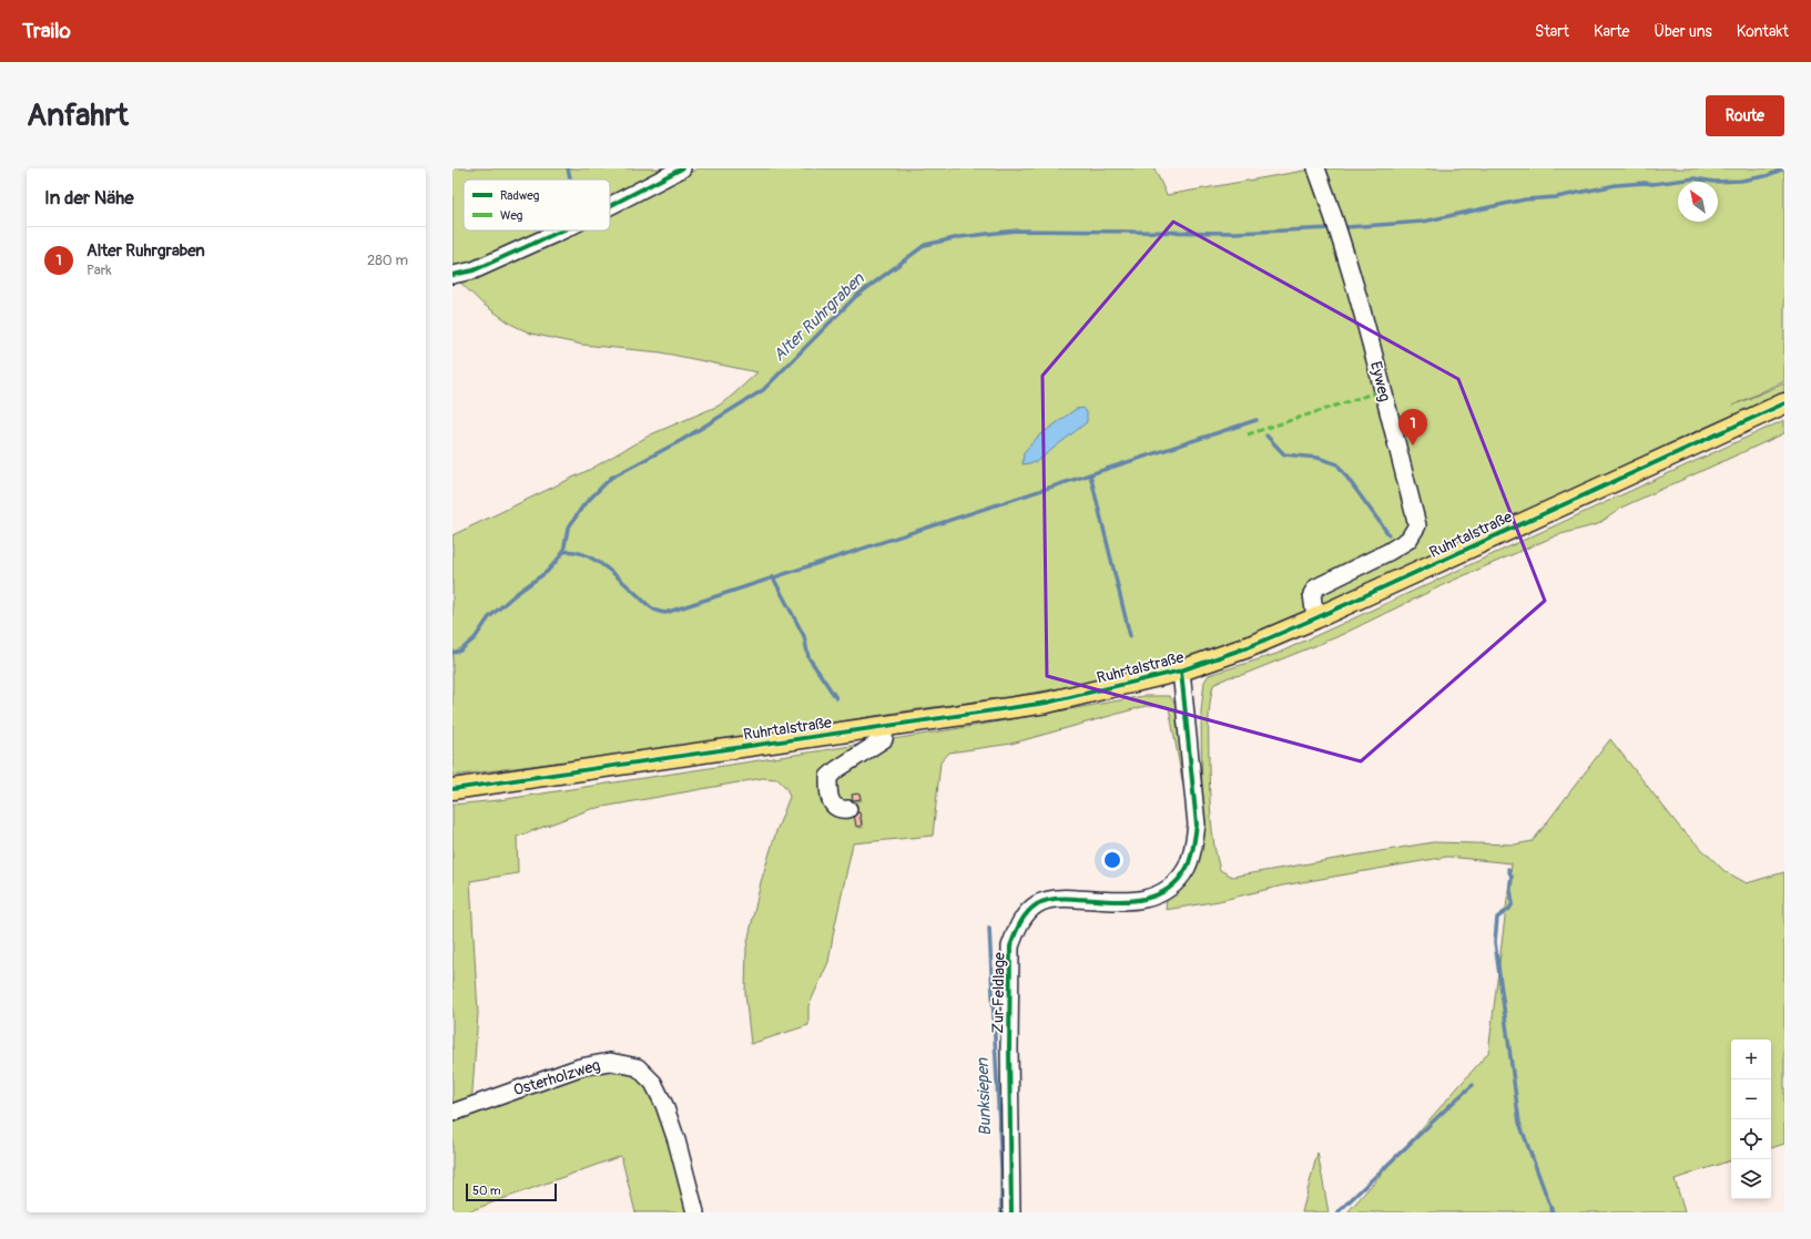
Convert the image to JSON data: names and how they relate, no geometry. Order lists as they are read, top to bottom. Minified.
{"streets":{"main road":["Ruhrtalstraße"],"street":["Eyweg","Zur Feldlage","Osterholzweg"]},"crossings":[["Eyweg","Ruhrtalstraße"],["Ruhrtalstraße","Zur Feldlage"]],"water":["Alter Ruhrgraben","Bunksiepen"],"legend":["Radweg","Weg"],"scale_bar":"50 m","north":"top left","page":{"header":"Trailo","nav":["Start","Karte","Über uns","Kontakt"],"buttons":"Route","title":"Anfahrt","heading":"In der Nähe","list":[{"mark":"1","name":"Alter Ruhrgraben","note":"Park","value":"280 m"}],"pins":"1","map_buttons":["+","−"],"scale":"50 m"}}
